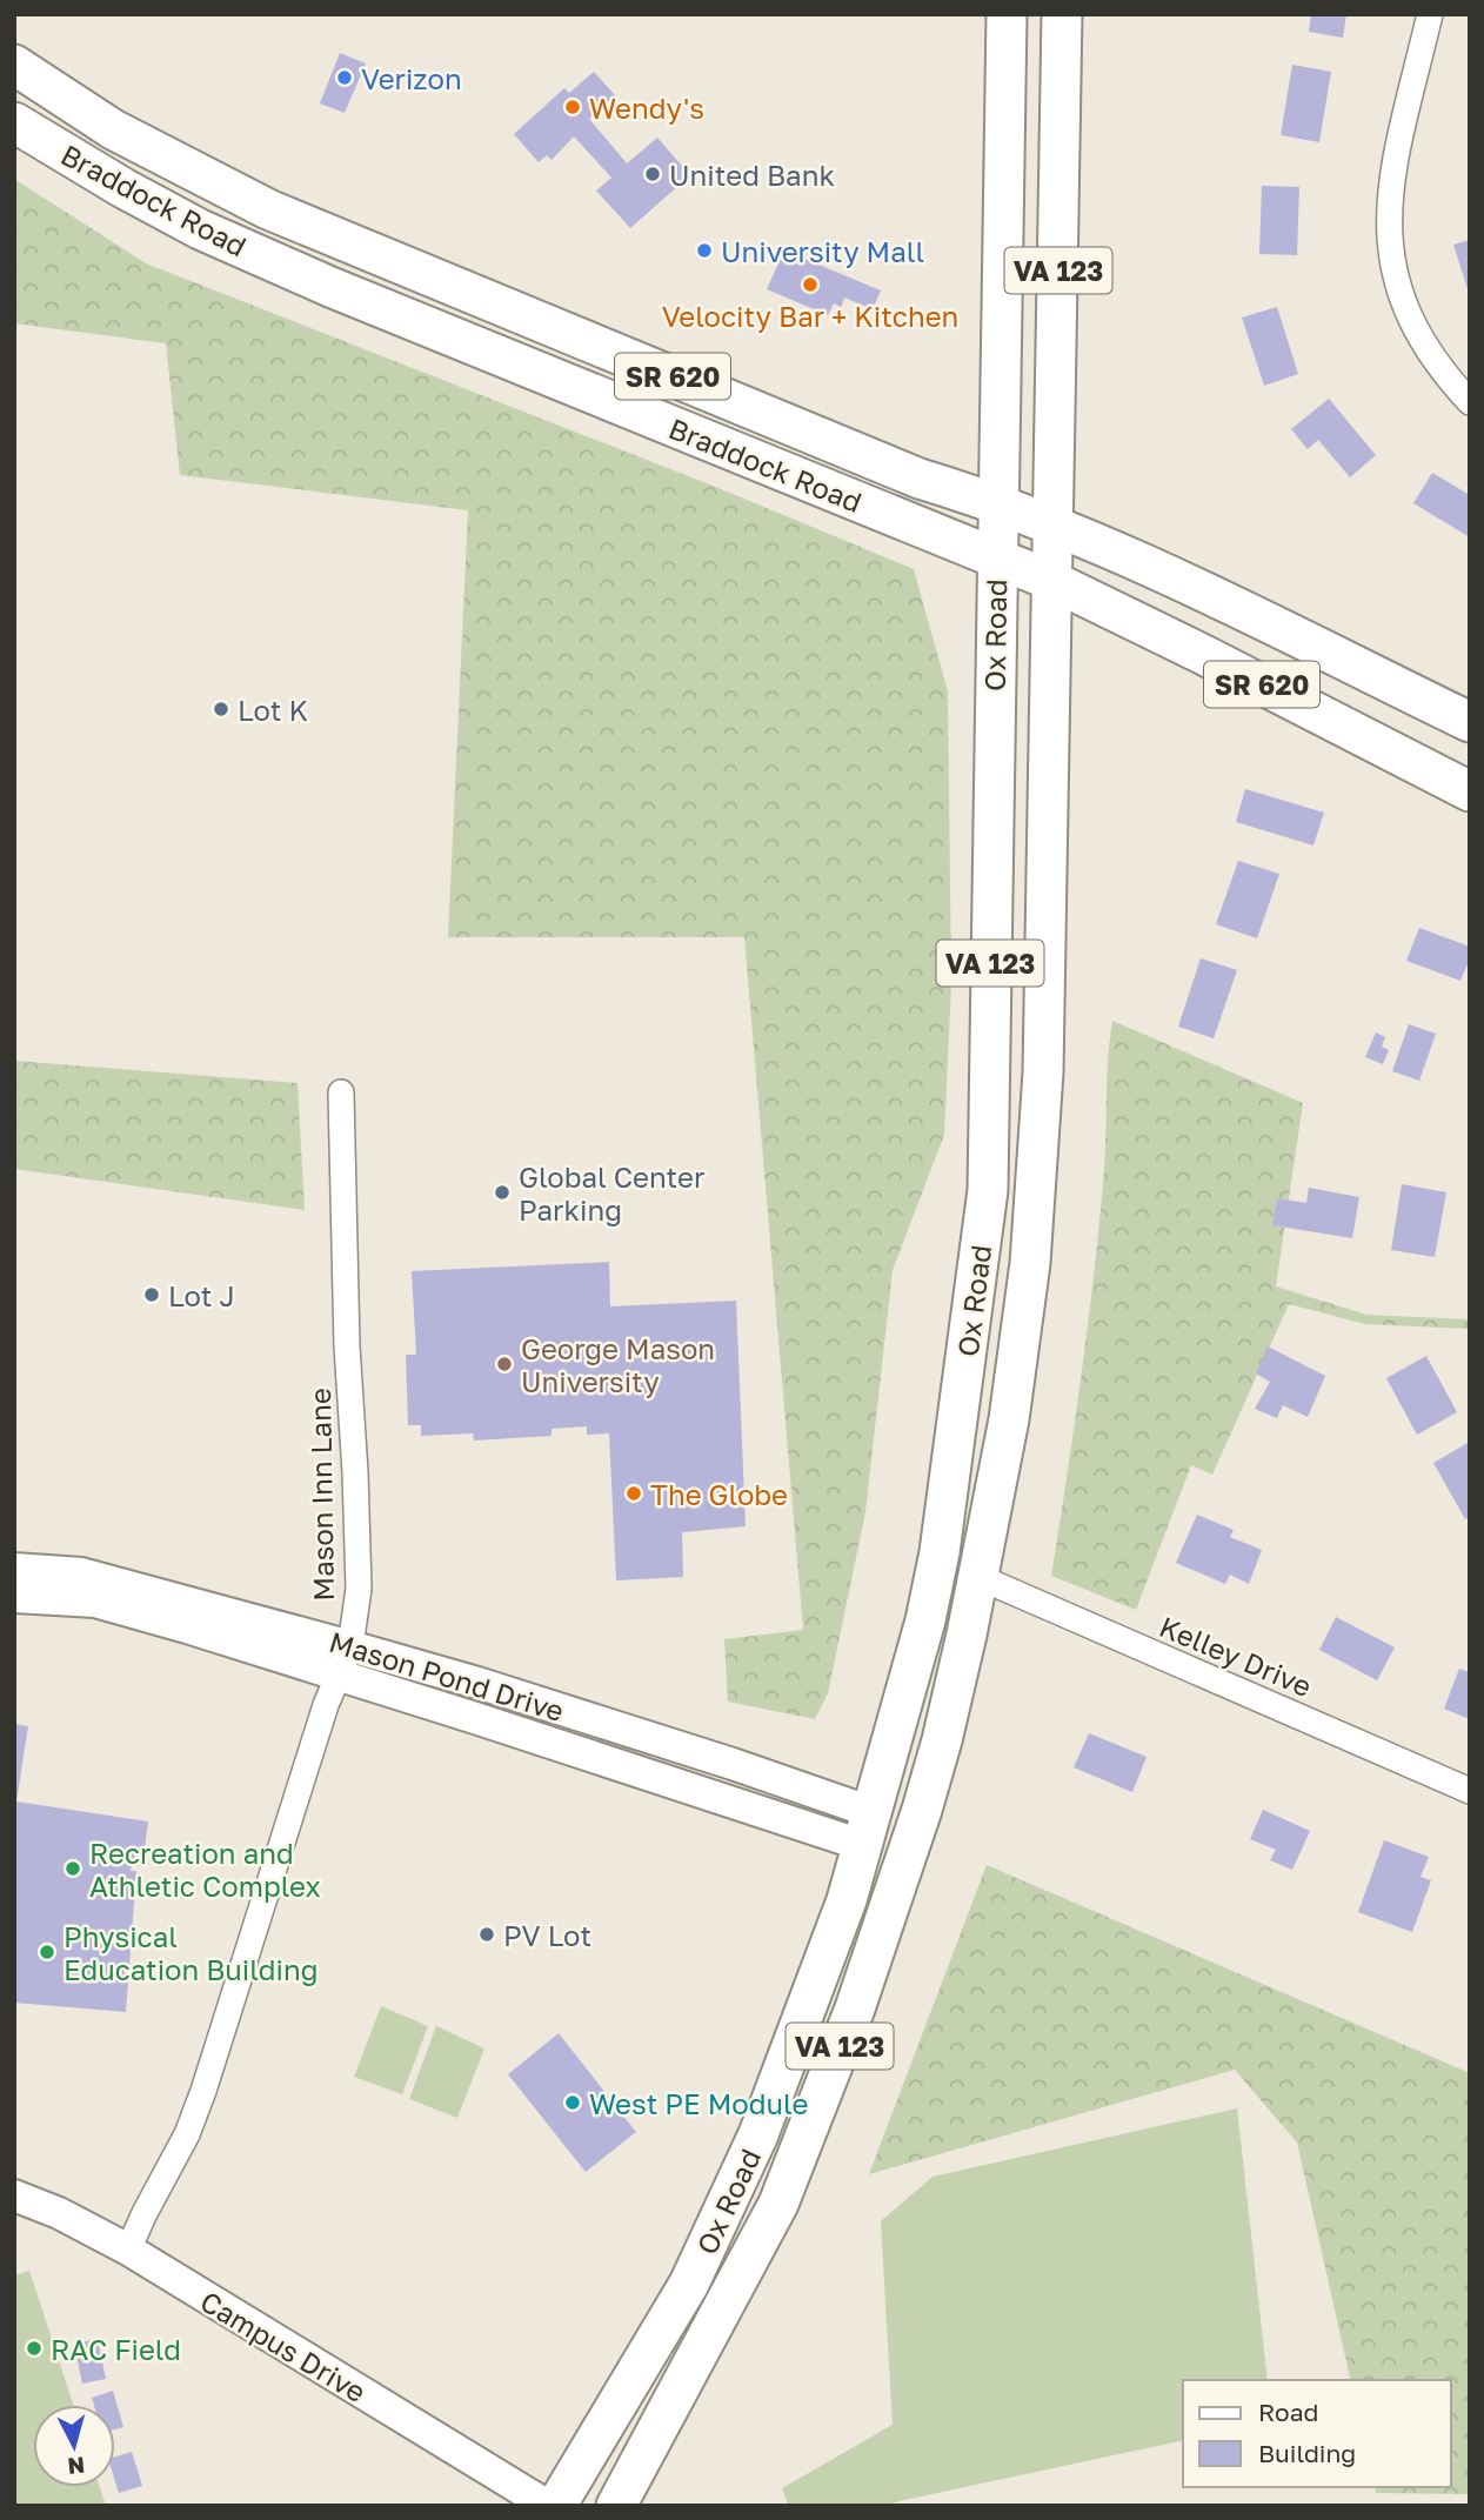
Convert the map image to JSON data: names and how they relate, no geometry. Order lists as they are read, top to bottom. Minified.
{"streets":{"main road":["Braddock Road","VA 123","SR 620","Ox Road"],"street":["Mason Inn Lane","Kelley Drive","Mason Pond Drive","Campus Drive"]},"crossings":[["Braddock Road","Ox Road"],["Ox Road","Kelley Drive"],["Ox Road","Mason Pond Drive"],["Mason Inn Lane","Mason Pond Drive"],["Mason Inn Lane","Campus Drive"]],"places":["Verizon","Wendy's","United Bank","University Mall","Velocity Bar + Kitchen","Lot K","Global Center Parking","Lot J","George Mason University","The Globe","Recreation and Athletic Complex","PV Lot","Physical Education Building","West PE Module","RAC Field"],"legend":["Road","Building"],"north":"bottom"}
